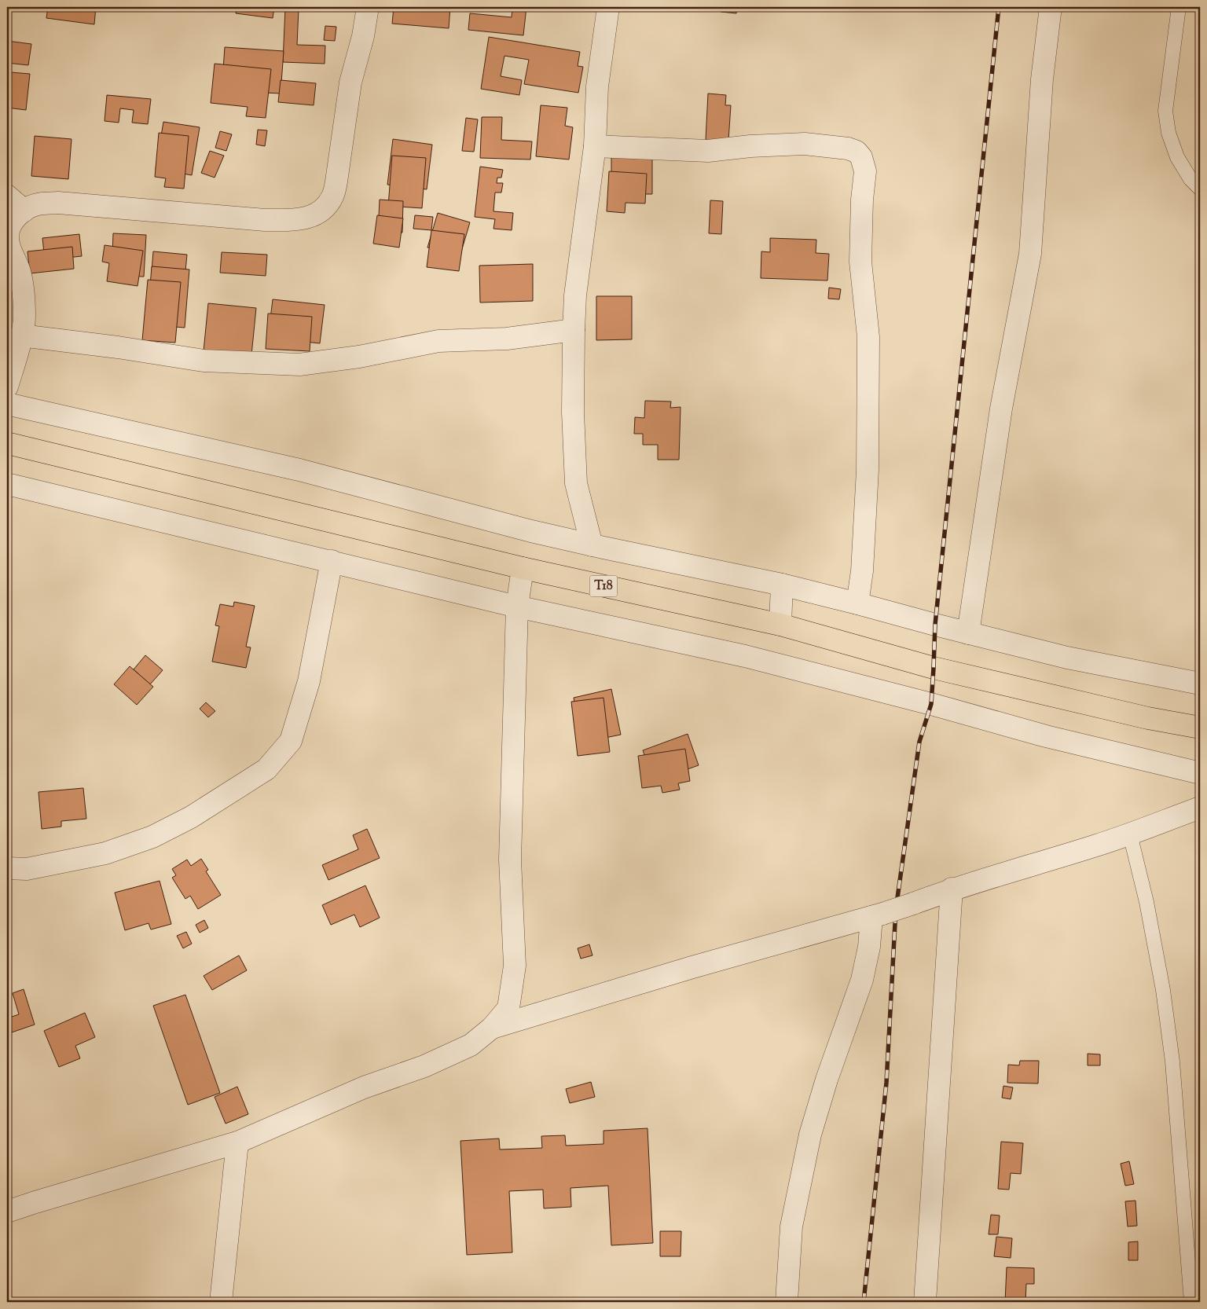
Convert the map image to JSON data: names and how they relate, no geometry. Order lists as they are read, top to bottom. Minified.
{"streets":{"main road":["T18"]}}
